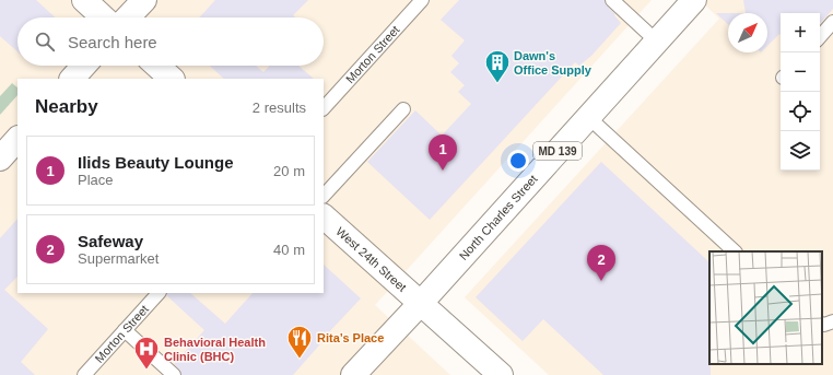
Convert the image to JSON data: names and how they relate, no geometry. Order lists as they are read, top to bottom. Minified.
{"streets":{"main road":["MD 139","North Charles Street","West 24th Street"],"lane":["Morton Street"]},"crossings":[["North Charles Street","West 24th Street"]],"places":{"building":["Dawn's Office Supply"],"restaurant":["Rita’s Place"],"hospital":["Behavioral Health Clinic (BHC)"]},"north":"top right","page":{"map_buttons":["+","−"],"search":"Search here","heading":["Nearby","2 results"],"pins":["1","2"],"list":[{"mark":"1","name":"Ilids Beauty Lounge","note":"Place","value":"20 m"},{"mark":"2","name":"Safeway","note":"Supermarket","value":"40 m"}]}}
